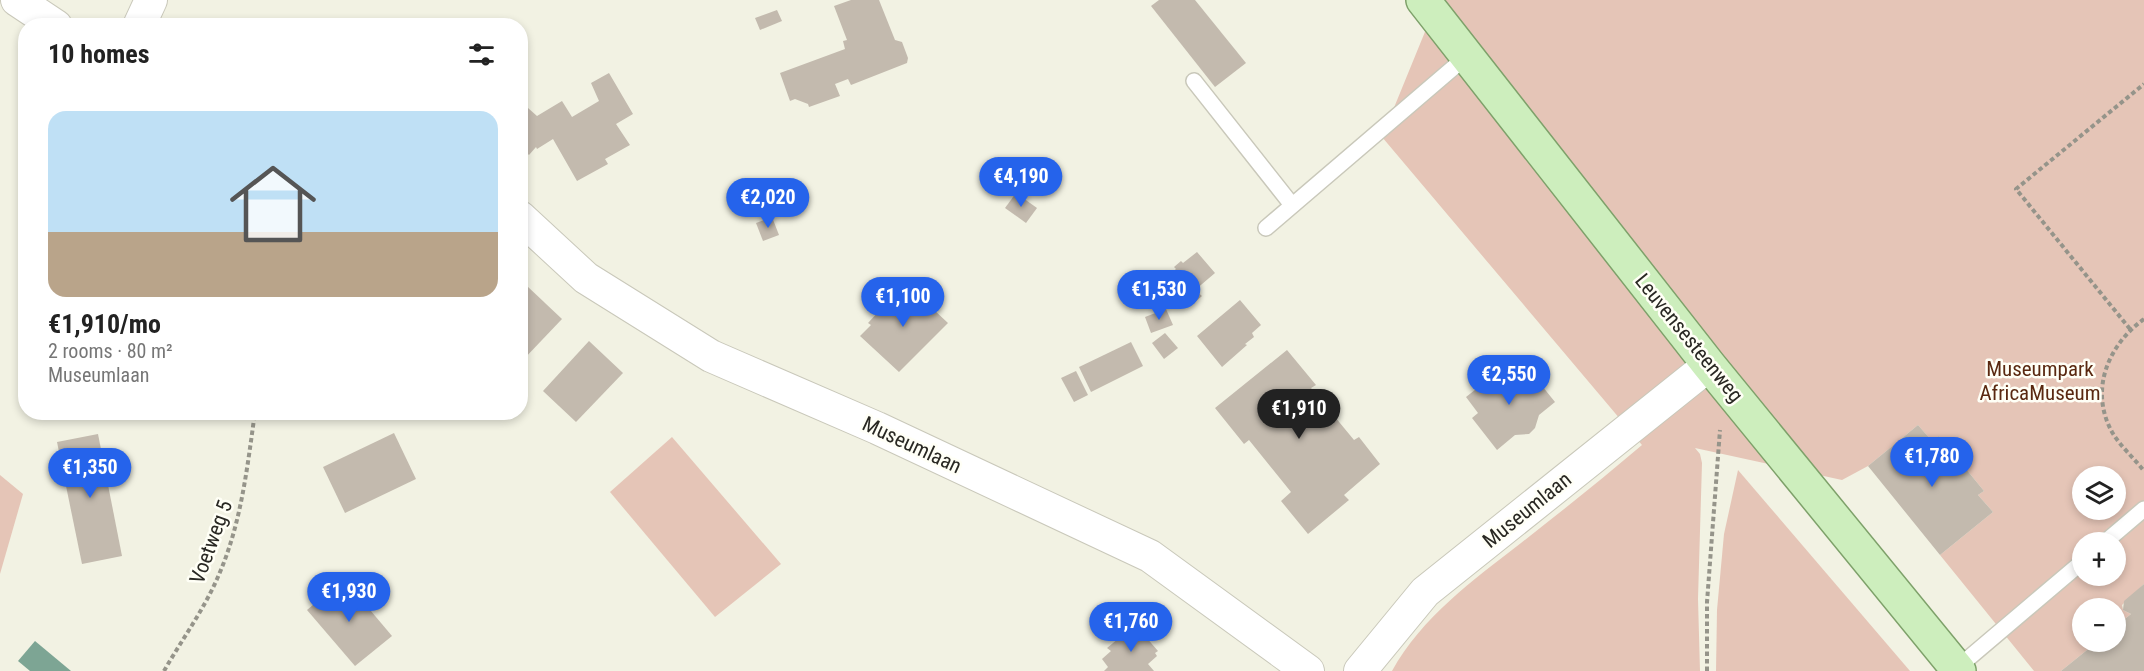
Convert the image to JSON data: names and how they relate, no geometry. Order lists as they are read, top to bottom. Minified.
{"streets":{"main road":["Leuvensesteenweg"],"street":["Museumlaan"],"path":["Voetweg 5"]},"crossings":[["Leuvensesteenweg","Museumlaan"]],"parks":["Museumpark AfricaMuseum"],"page":{"heading":"10 homes","list":[{"name":"€1,910/mo","note":"2 rooms · 80 m² · Museumlaan"}],"price":["€4,190","€2,020","€1,530","€1,100","€2,550","€1,910","€1,780","€1,350","€1,930","€1,760"],"map_buttons":["+","−"]}}
